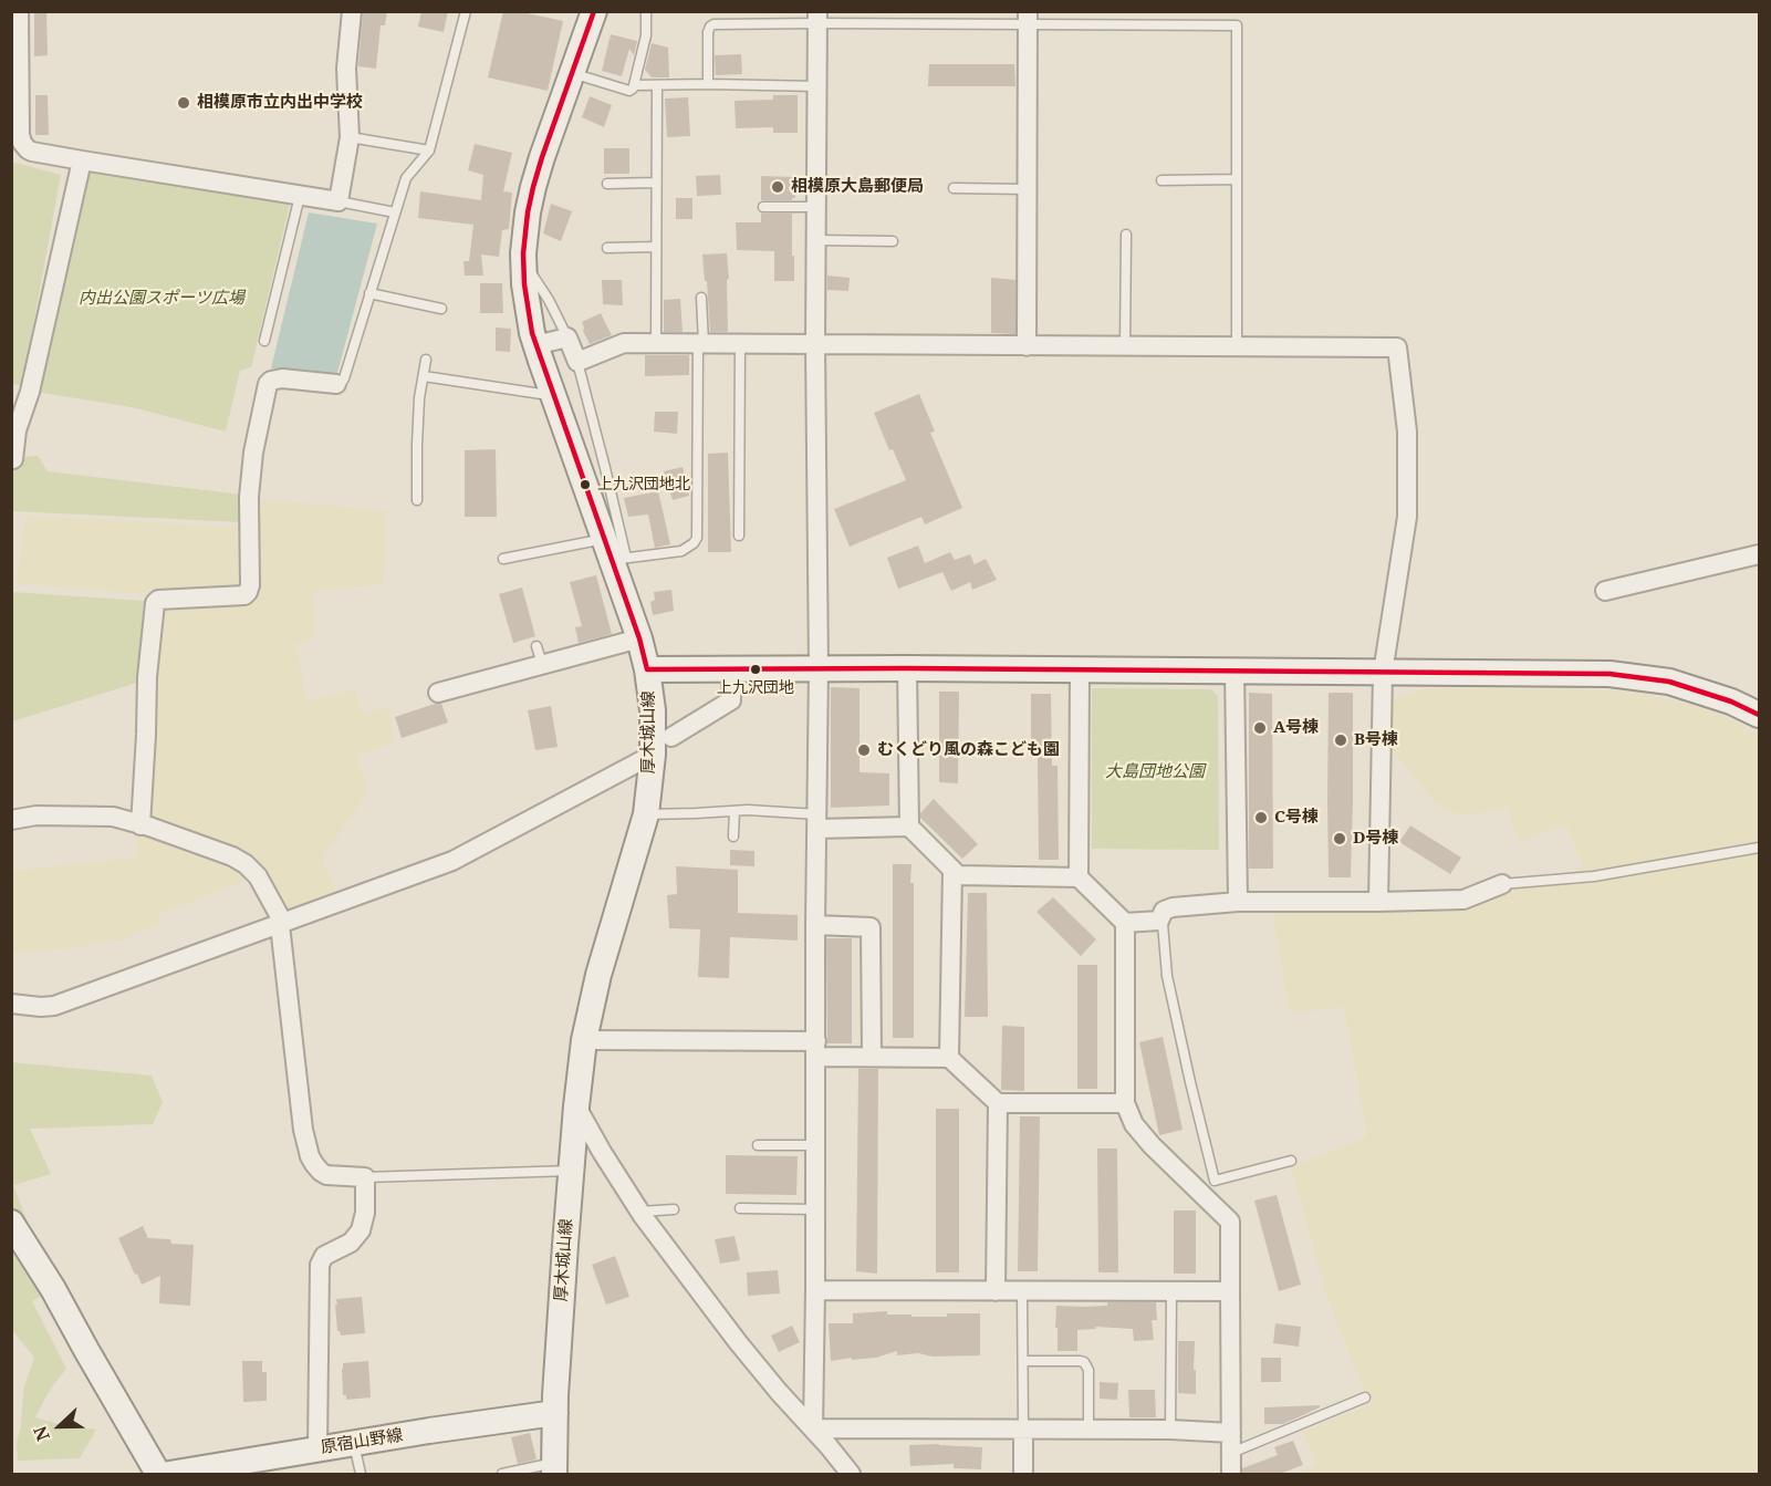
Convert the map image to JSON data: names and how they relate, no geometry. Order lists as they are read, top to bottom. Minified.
{"streets":{"main road":["厚木城山線","原宿山野線"]},"crossings":[["厚木城山線","原宿山野線"]],"parks":["内出公園スポーツ広場","大島団地公園"],"places":["相模原市立内出中学校","相模原大島郵便局","上九沢団地北","上九沢団地","A号棟","B号棟","むくどり風の森こども園","C号棟","D号棟"],"north":"left"}
